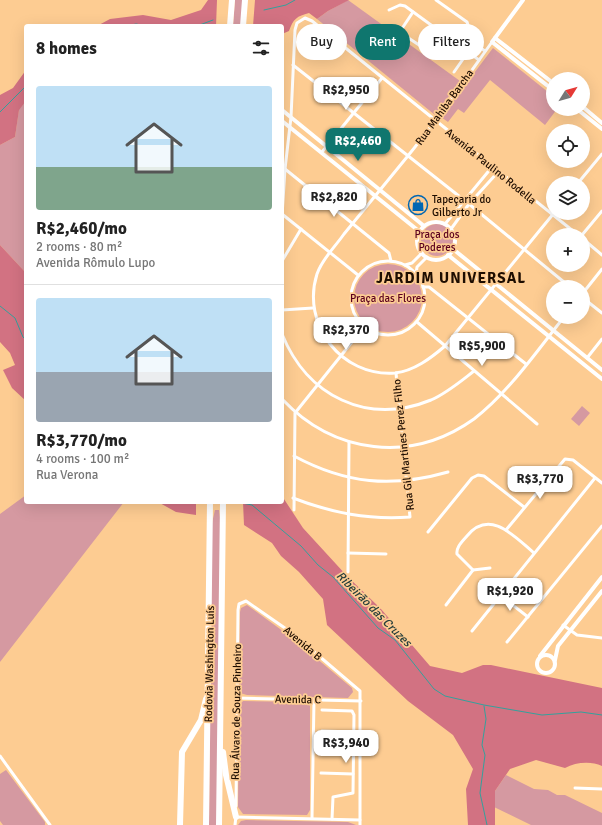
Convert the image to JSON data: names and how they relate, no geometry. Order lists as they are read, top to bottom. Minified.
{"streets":{"highway":["Rodovia Washington Luís"],"street":["Rua Mahiba Barcha","Avenida Paulino Rodella","Rua Gil Martines Perez Filho","Avenida B","Avenida C","Rua Álvaro de Souza Pinheiro"]},"crossings":[["Rua Mahiba Barcha","Avenida Paulino Rodella"],["Rua Mahiba Barcha","Rua Gil Martines Perez Filho"],["Avenida B","Avenida C"],["Avenida B","Rua Álvaro de Souza Pinheiro"],["Avenida C","Rua Álvaro de Souza Pinheiro"]],"districts":["JARDIM UNIVERSAL"],"water":["Ribeirão das Cruzes"],"parks":["Praça dos Poderes","Praça das Flores"],"places":{"shop":["Tapeçaria do Gilberto Jr"]},"north":"top right","page":{"chip":["Buy","Rent","Filters"],"heading":"8 homes","map_buttons":["+","−"],"list":[{"name":"R$2,460/mo","note":"2 rooms · 80 m² · Avenida Rômulo Lupo"},{"name":"R$3,770/mo","note":"4 rooms · 100 m² · Rua Verona"}],"price":["R$2,950","R$2,460","R$2,820","R$2,370","R$5,900","R$3,770","R$1,920","R$3,940"]}}
